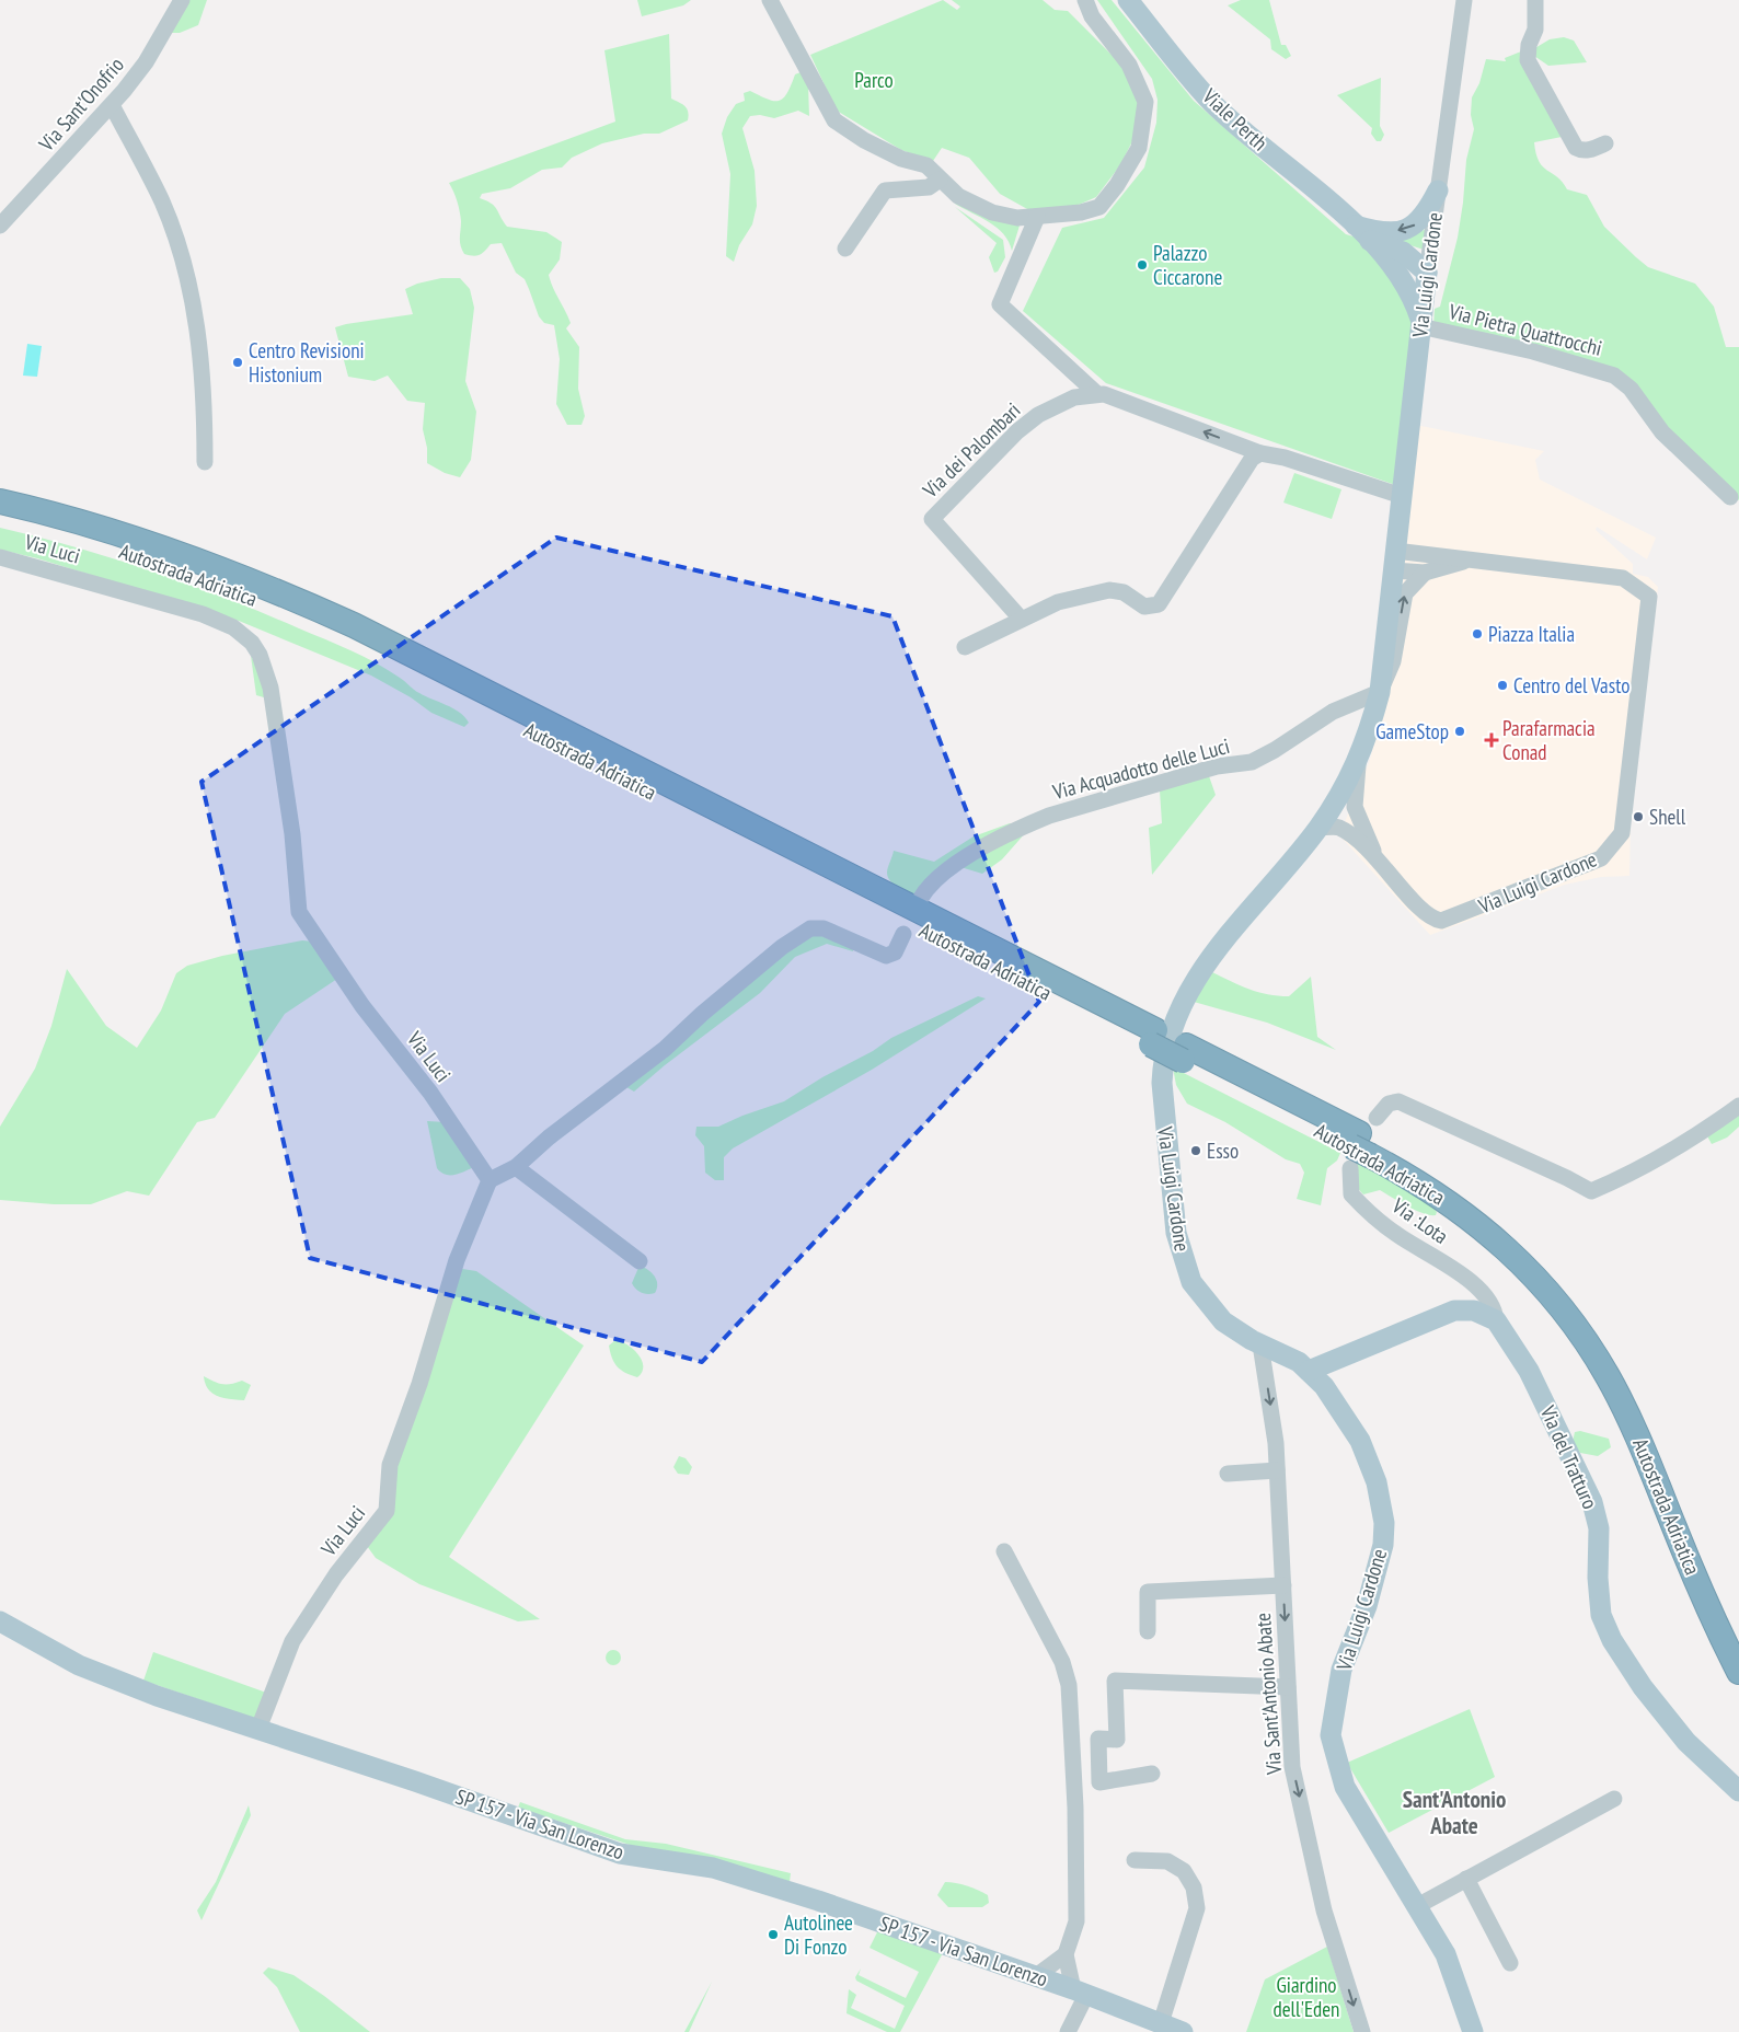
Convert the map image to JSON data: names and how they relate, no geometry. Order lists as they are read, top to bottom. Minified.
{"streets":{"highway":["Autostrada Adriatica"],"main road":["Viale Perth","Via Luigi Cardone","Via del Tratturo","SP 157 - Via San Lorenzo"],"street":["Via Sant'Onofrio","Via Pietra Quattrocchi","Via dei Palombari","Via Luci","Via Acquadotto delle Luci","Via :Lota","Via Sant'Antonio Abate"]},"crossings":[["Viale Perth","Via Luigi Cardone"],["Viale Perth","Via Pietra Quattrocchi"],["Via Luigi Cardone","Via Pietra Quattrocchi"],["Via Luigi Cardone","Via dei Palombari"],["Via Luigi Cardone","Via Acquadotto delle Luci"],["Via Luigi Cardone","Via Sant'Antonio Abate"],["Via Luci","SP 157 - Via San Lorenzo"],["Autostrada Adriatica","Via :Lota"],["Via :Lota","Via del Tratturo"]],"one_way":["Via Sant'Antonio Abate"],"districts":["Sant'Antonio Abate"],"parks":["Parco","Giardino dell'Eden"],"places":{"other":["Palazzo Ciccarone","Centro Revisioni Histonium","Piazza Italia","Centro del Vasto","GameStop","Shell","Esso","Autolinee Di Fonzo"],"health":["Parafarmacia Conad"]}}
